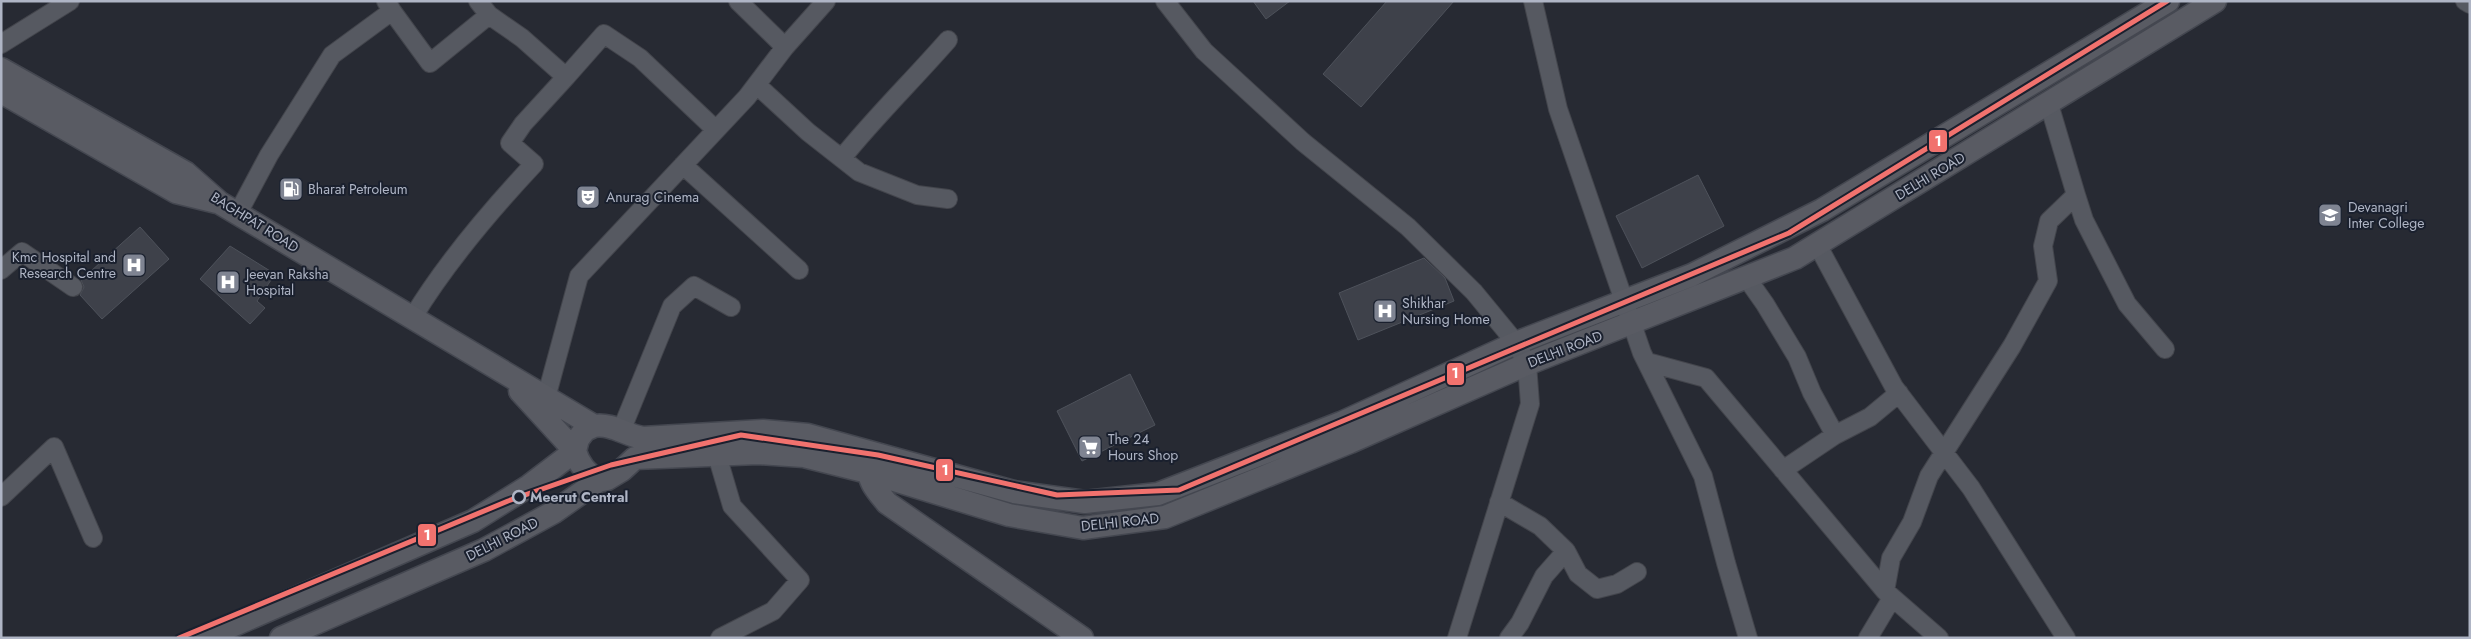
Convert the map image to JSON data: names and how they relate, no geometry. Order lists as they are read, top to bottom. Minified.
{"streets":{"main road":["DELHI ROAD","BAGHPAT ROAD"]},"crossings":[["DELHI ROAD","BAGHPAT ROAD"]],"places":{"fuel station":["Bharat Petroleum"],"theatre":["Anurag Cinema"],"school or university":["Devanagri Inter College"],"hospital":["Kmc Hospital and Research Centre","Jeevan Raksha Hospital","Shikhar Nursing Home"],"supermarket":["The 24 Hours Shop"],"other":["Meerut Central"]},"lines":["transit line 1"]}
